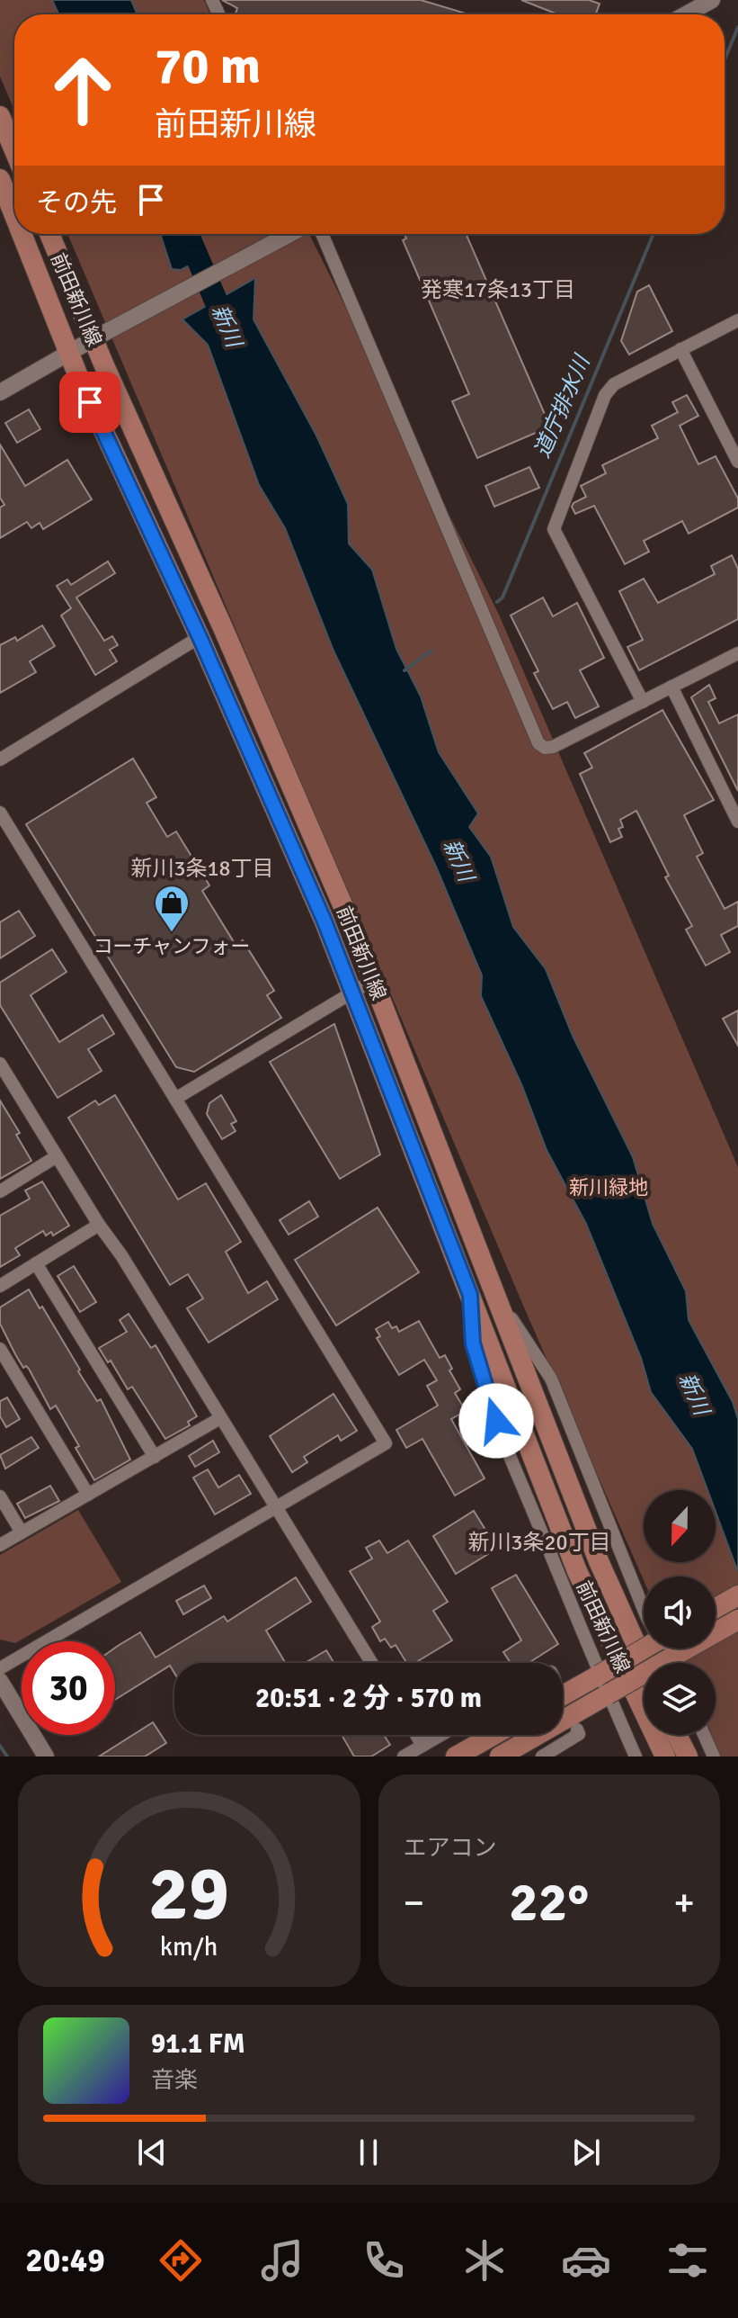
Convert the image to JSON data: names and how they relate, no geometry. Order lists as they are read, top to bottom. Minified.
{"streets":{"main road":["前田新川線"]},"districts":["発寒17条13丁目","新川3条18丁目","新川3条20丁目"],"water":["新川","道庁排水川"],"parks":["新川緑地"],"places":{"shop":["コーチャンフォー"]},"north":"bottom","page":{"turn":["70 m","前田新川線"],"then":"その先","limit":"30","trip":"20:51 · 2 分 · 570 m","tile":"エアコン","heat":["−","22°","+"],"song":["91.1 FM","音楽"],"tabs":"20:49","gauge":["29","km/h"]}}
